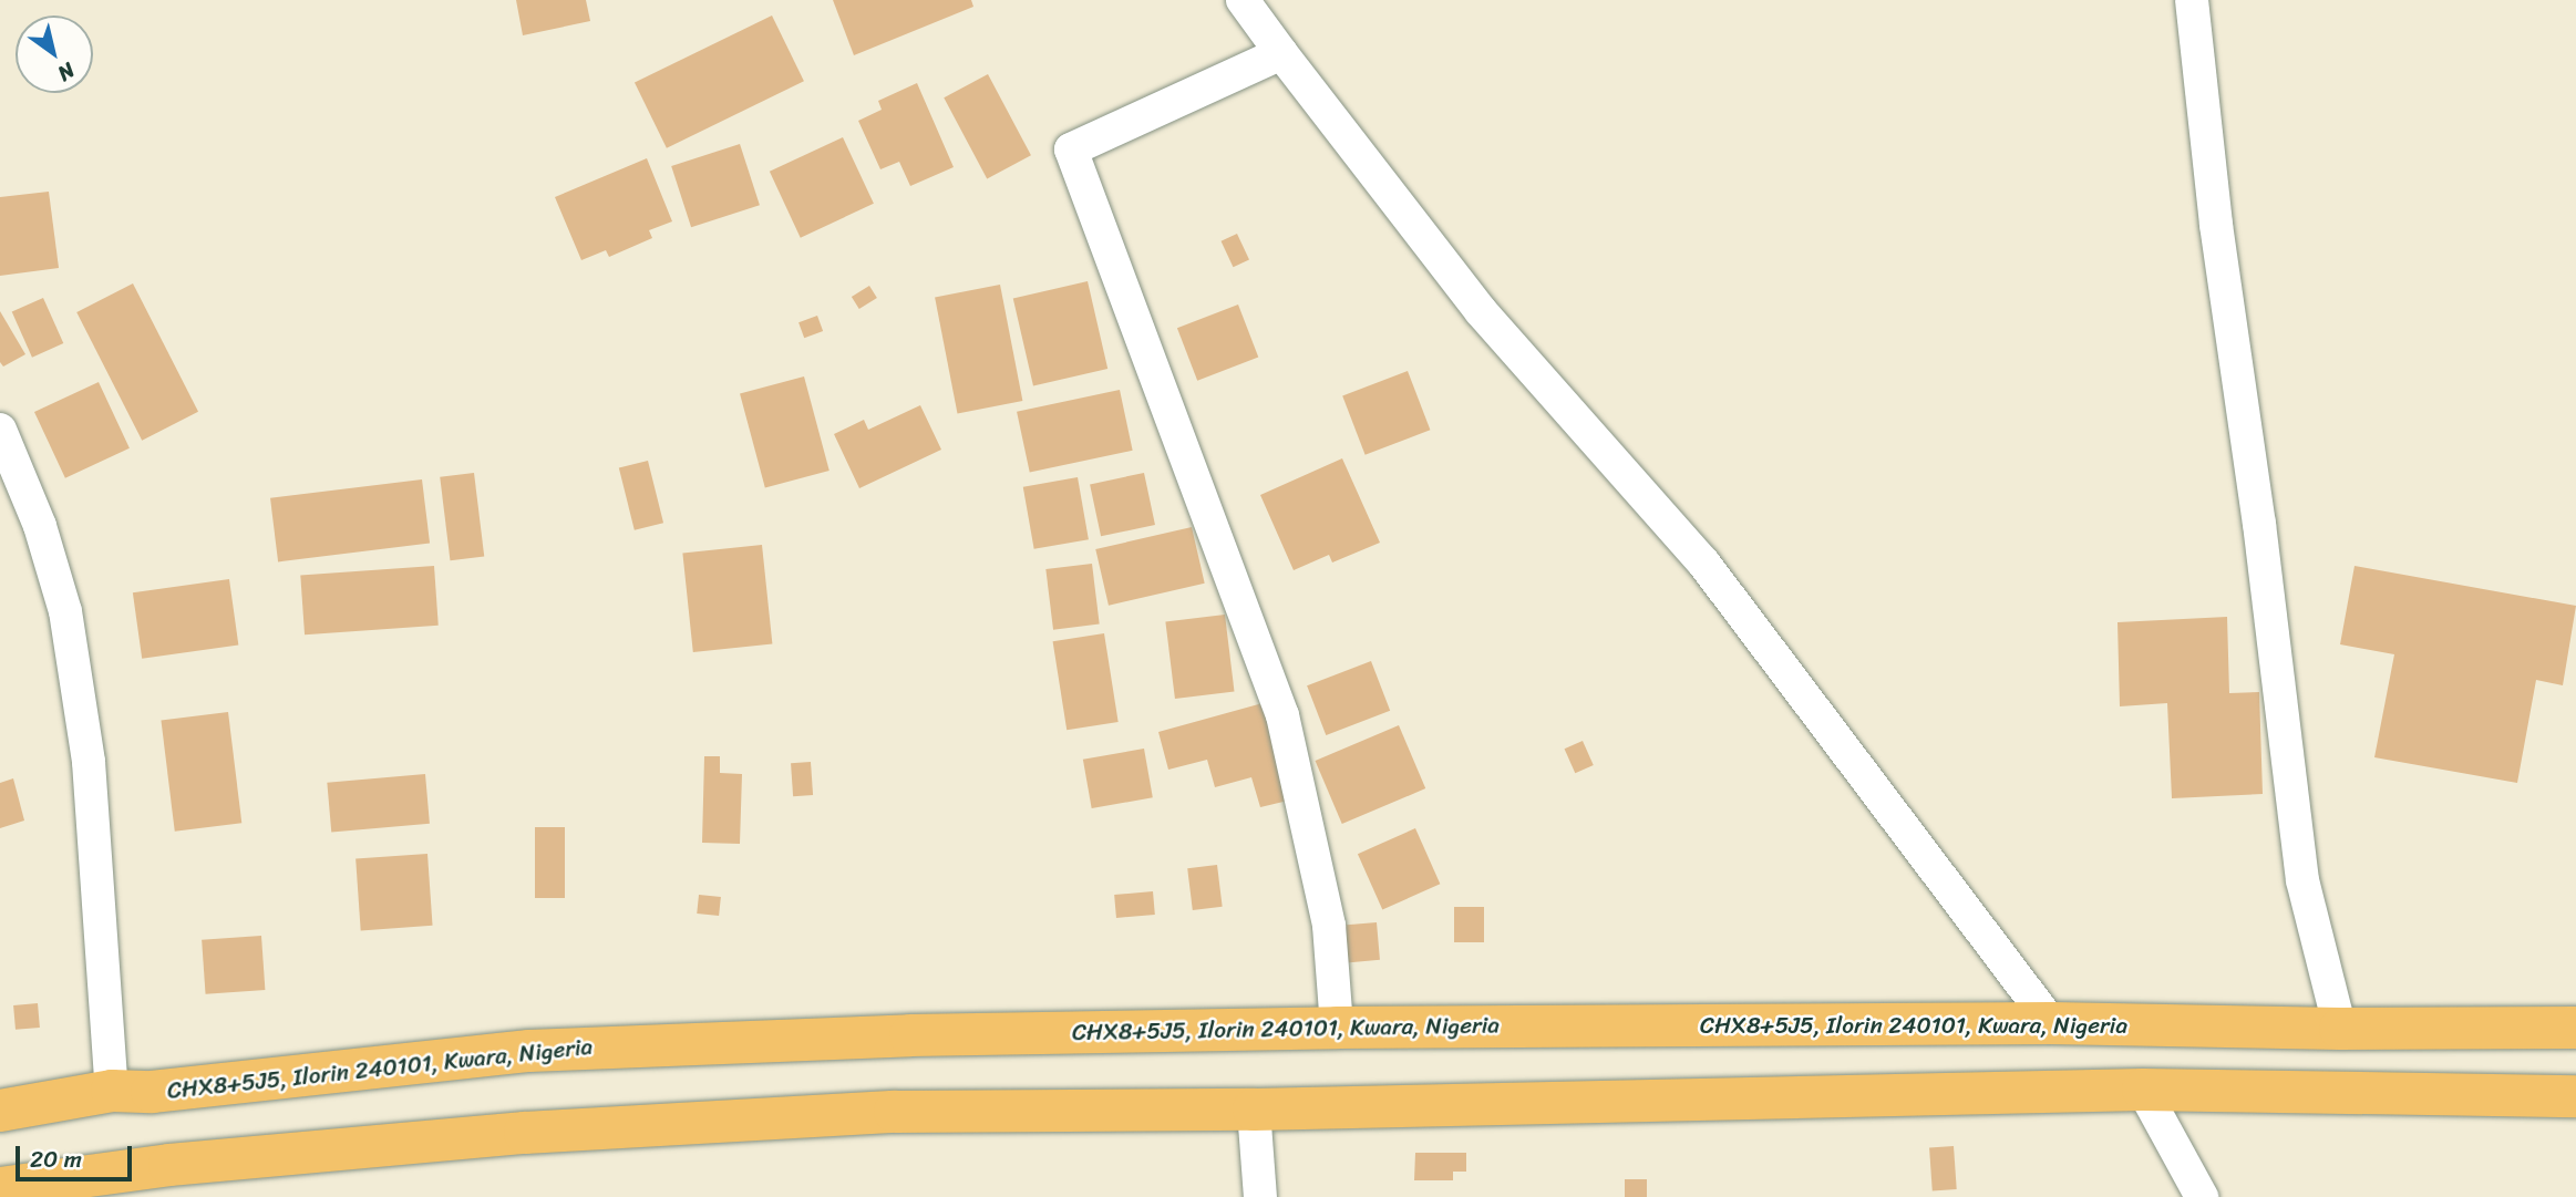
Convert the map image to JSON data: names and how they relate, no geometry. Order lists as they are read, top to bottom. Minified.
{"streets":{"main road":["CHX8+5J5, Ilorin 240101, Kwara, Nigeria"]},"scale_bar":"20 m","north":"bottom right"}
